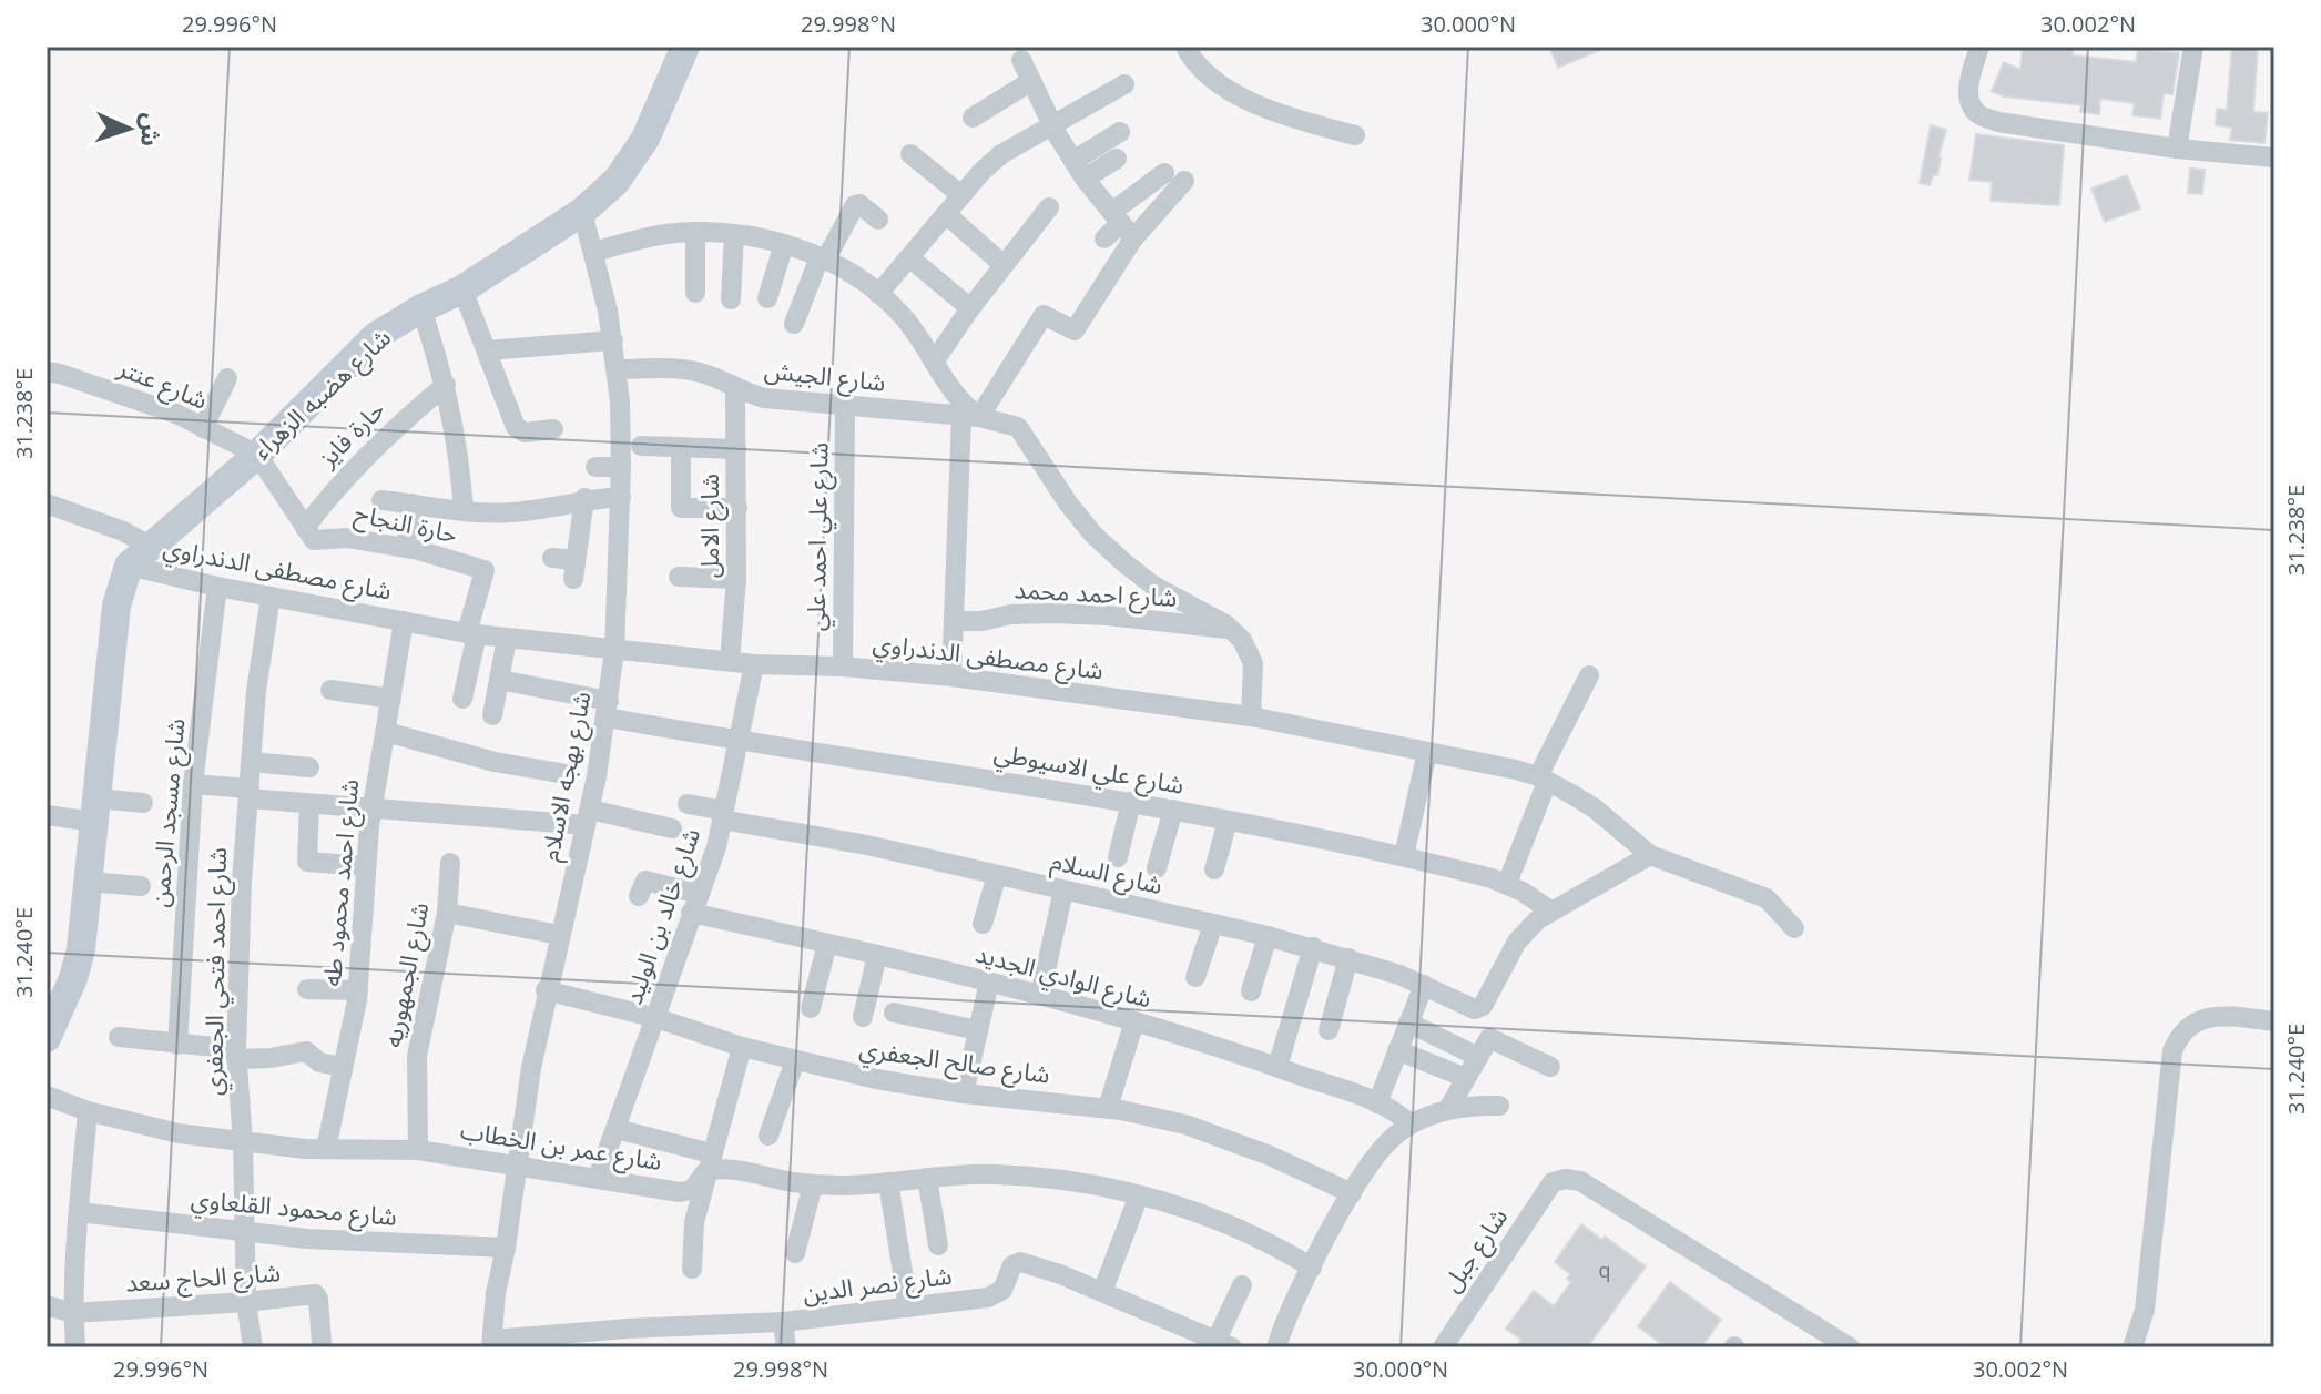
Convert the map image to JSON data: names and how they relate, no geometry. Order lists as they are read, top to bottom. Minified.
{"streets":{"street":["شارع الجيش","شارع عنتر","شارع هضبه الزهراء","حارة فايز","حارة النجاح","شارع الامل","شارع علي احمد علي","شارع مصطفى الدندراوي","شارع احمد محمد","شارع علي الاسيوطي","شارع بهجه الاسلام","شارع مسجد الرحمن","شارع السلام","شارع احمد محمود طه","شارع خالد بن الوليد","شارع احمد فتحي الجعفري","شارع الجمهوريه","شارع الوادي الجديد","شارع صالح الجعفري","شارع عمر بن الخطاب","شارع محمود القلعاوي","شارع جبل","شارع الحاج سعد","شارع نصر الدين"]},"crossings":[["شارع الجيش","شارع الامل"],["شارع الجيش","شارع علي احمد علي"],["شارع الجيش","شارع احمد محمد"],["شارع الجيش","شارع بهجه الاسلام"],["شارع عنتر","شارع هضبه الزهراء"],["شارع هضبه الزهراء","شارع مصطفى الدندراوي"],["شارع هضبه الزهراء","شارع بهجه الاسلام"],["حارة فايز","حارة النجاح"],["حارة النجاح","شارع مصطفى الدندراوي"],["شارع الامل","شارع مصطفى الدندراوي"],["شارع علي احمد علي","شارع مصطفى الدندراوي"],["شارع مصطفى الدندراوي","شارع بهجه الاسلام"],["شارع مصطفى الدندراوي","شارع مسجد الرحمن"],["شارع مصطفى الدندراوي","شارع احمد محمود طه"],["شارع مصطفى الدندراوي","شارع خالد بن الوليد"],["شارع مصطفى الدندراوي","شارع احمد فتحي الجعفري"],["شارع علي الاسيوطي","شارع بهجه الاسلام"],["شارع علي الاسيوطي","شارع السلام"],["شارع علي الاسيوطي","شارع خالد بن الوليد"],["شارع بهجه الاسلام","شارع صالح الجعفري"],["شارع بهجه الاسلام","شارع عمر بن الخطاب"],["شارع بهجه الاسلام","شارع محمود القلعاوي"],["شارع بهجه الاسلام","شارع نصر الدين"],["شارع السلام","شارع خالد بن الوليد"],["شارع احمد محمود طه","شارع عمر بن الخطاب"],["شارع خالد بن الوليد","شارع الوادي الجديد"],["شارع خالد بن الوليد","شارع صالح الجعفري"],["شارع خالد بن الوليد","شارع عمر بن الخطاب"],["شارع احمد فتحي الجعفري","شارع عمر بن الخطاب"],["شارع احمد فتحي الجعفري","شارع محمود القلعاوي"],["شارع احمد فتحي الجعفري","شارع الحاج سعد"],["شارع الجمهوريه","شارع عمر بن الخطاب"]],"house_numbers":["q"],"north":"right","coordinates":["29.996°N","29.998°N","30.000°N","30.002°N","31.238°E","31.240°E"]}
